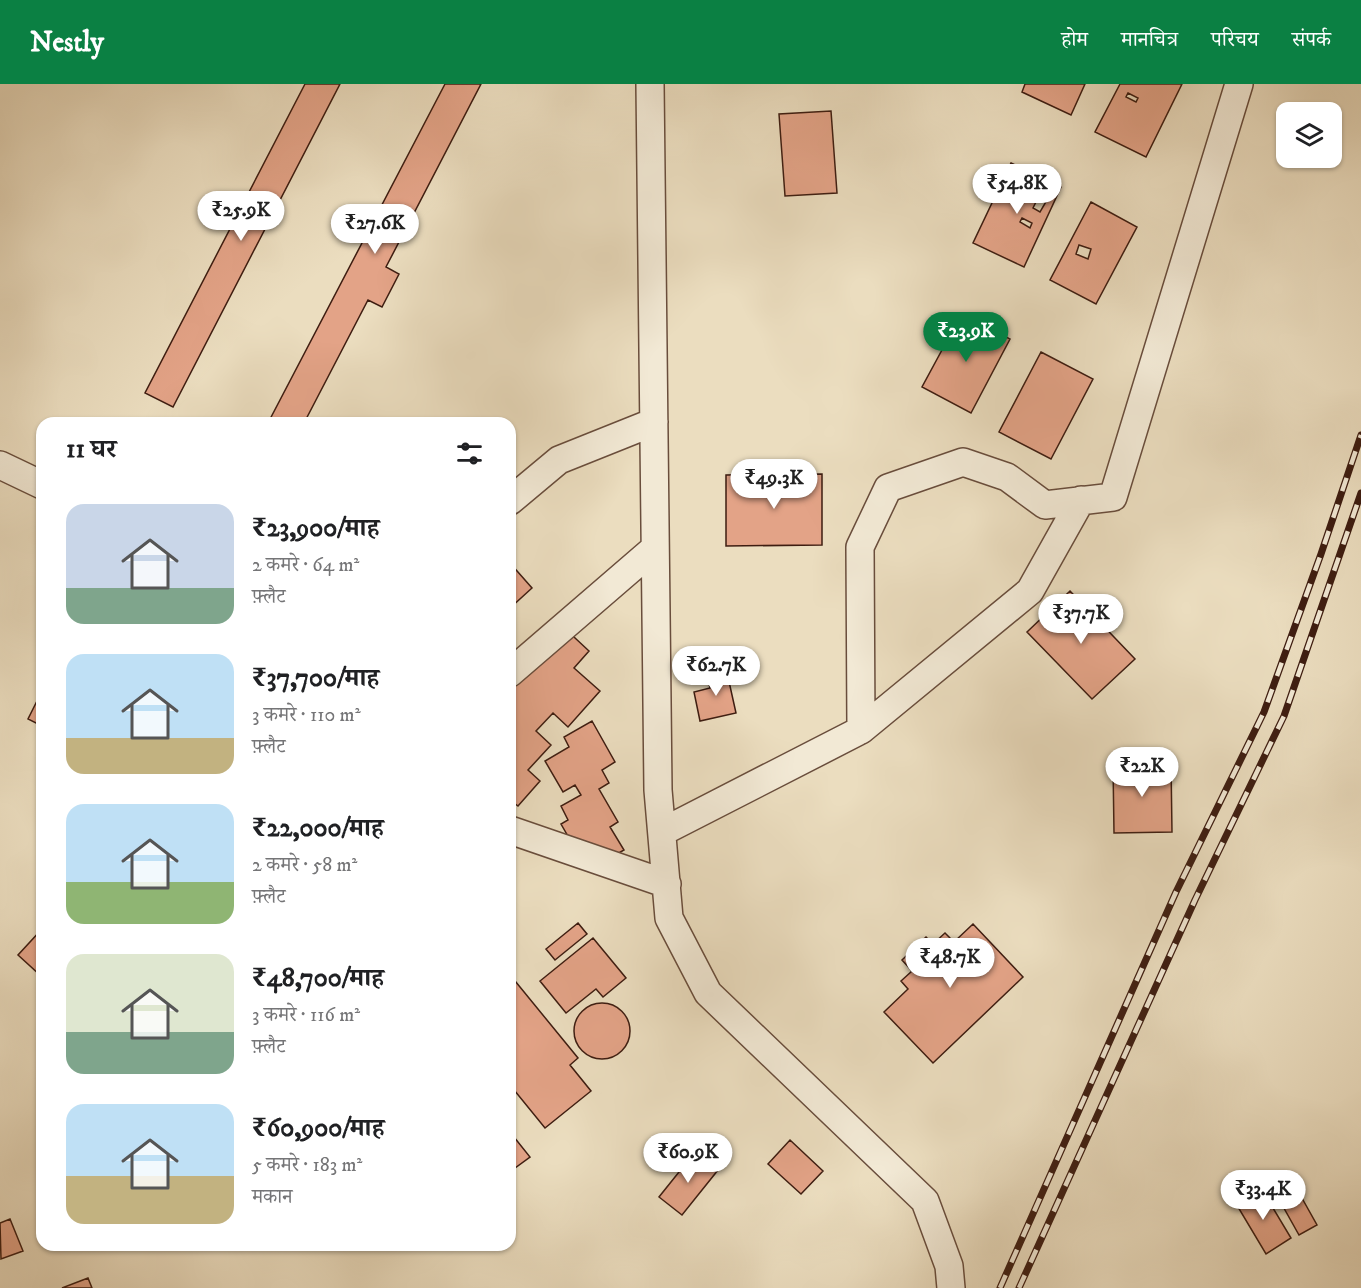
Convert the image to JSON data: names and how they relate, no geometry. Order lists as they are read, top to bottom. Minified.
{"page":{"header":"Nestly","nav":["होम","मानचित्र","परिचय","संपर्क"],"price":["₹54.8K","₹25.9K","₹27.6K","₹23.9K","₹49.3K","₹37.7K","₹62.7K","₹22K","₹48.7K","₹60.9K","₹33.4K"],"heading":"11 घर","list":[{"name":"₹23,900/माह","note":"2 कमरे · 64 m² · फ़्लैट"},{"name":"₹37,700/माह","note":"3 कमरे · 110 m² · फ़्लैट"},{"name":"₹22,000/माह","note":"2 कमरे · 58 m² · फ़्लैट"},{"name":"₹48,700/माह","note":"3 कमरे · 116 m² · फ़्लैट"},{"name":"₹60,900/माह","note":"5 कमरे · 183 m² · मकान"}]}}
